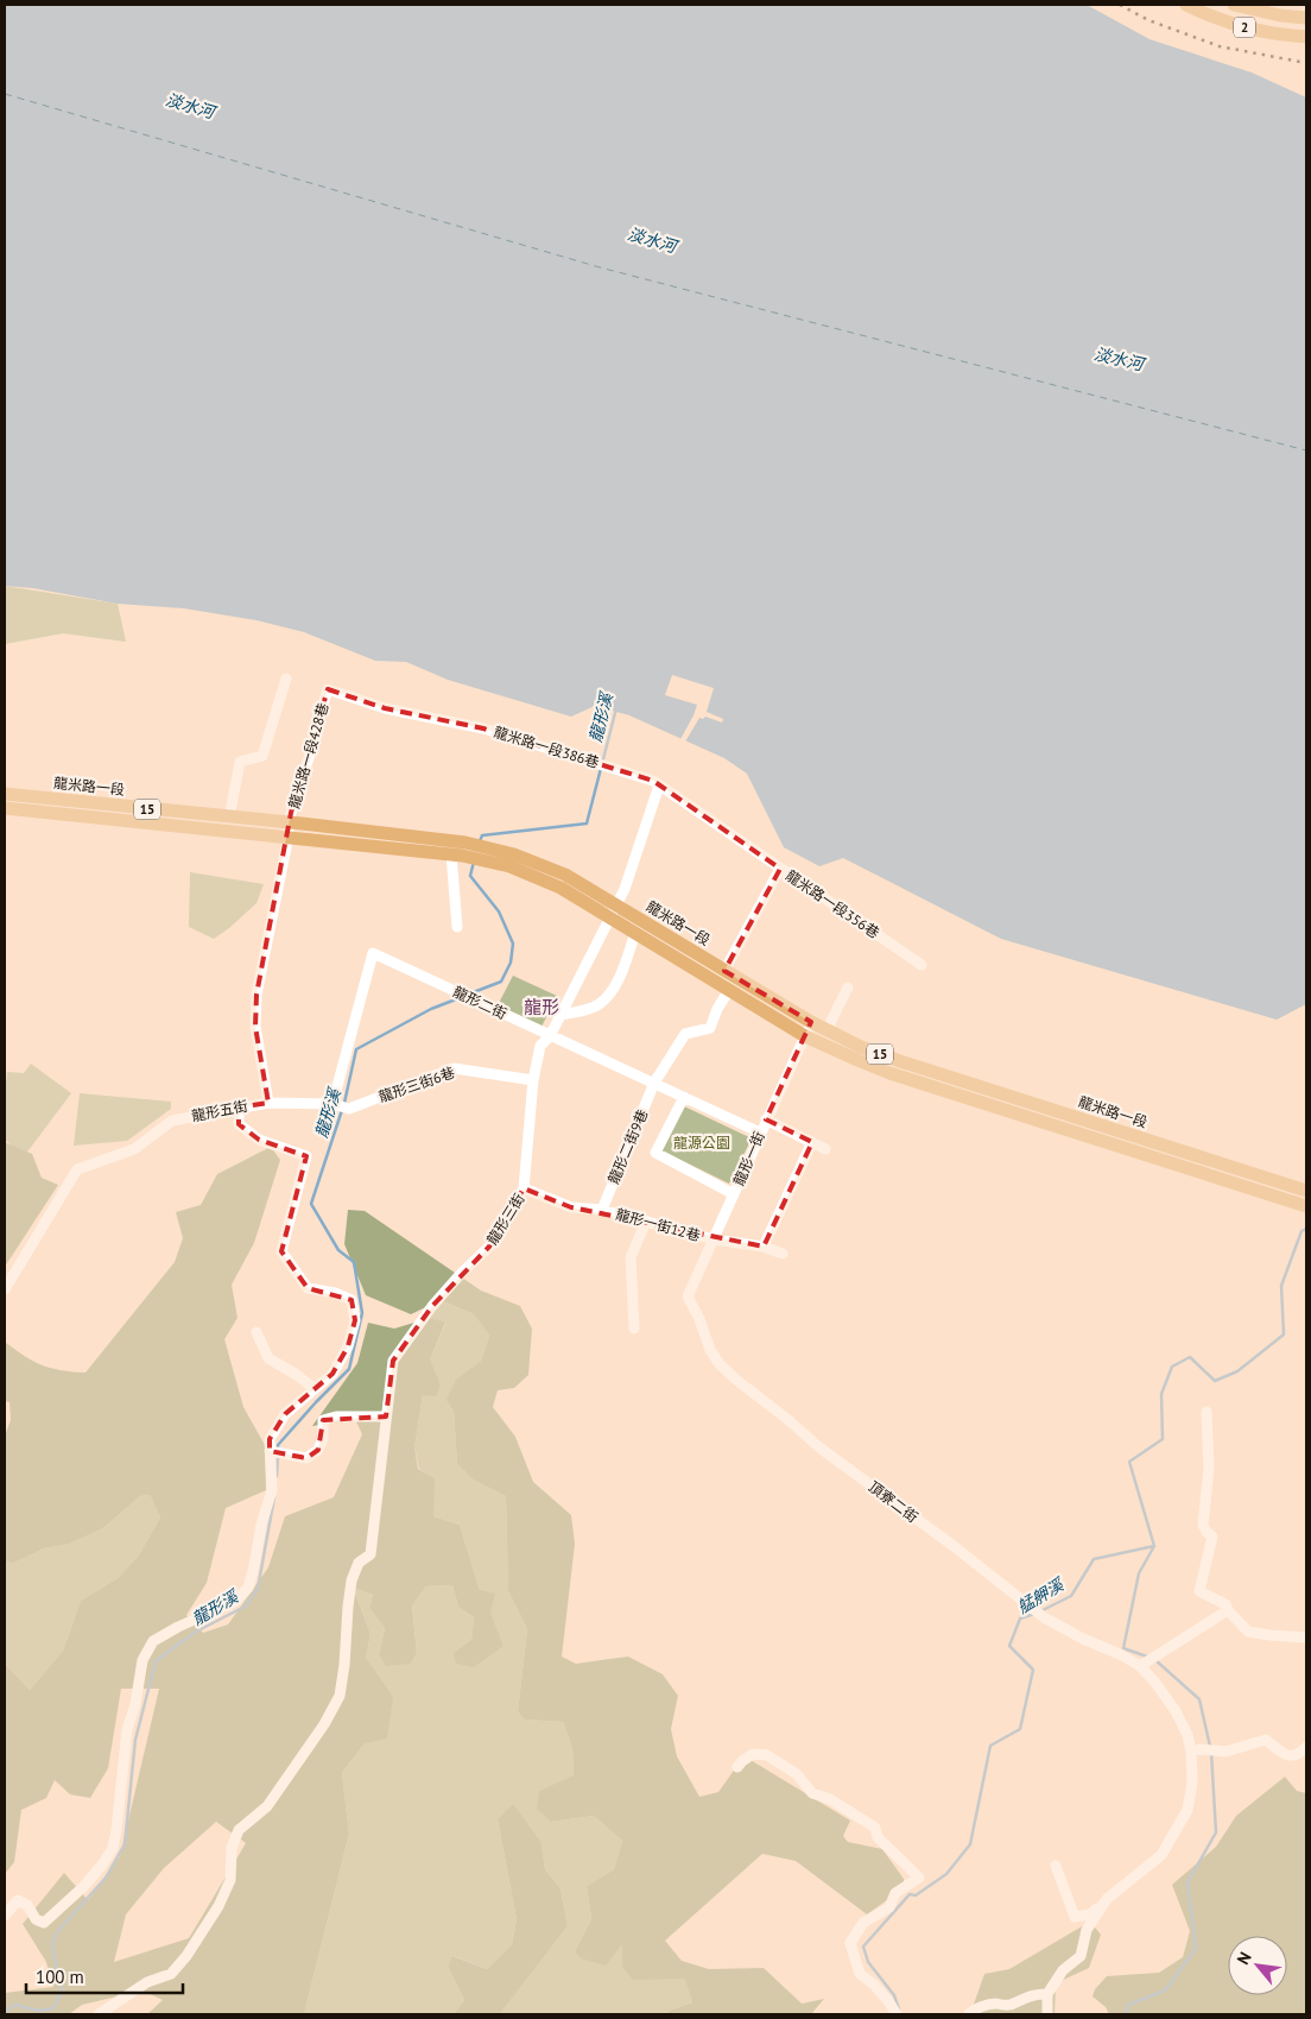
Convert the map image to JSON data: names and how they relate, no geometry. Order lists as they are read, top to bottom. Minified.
{"streets":{"main road":["2","龍米路一段","15"],"street":["龍米路一段386巷","龍米路一段428巷","龍米路一段356巷","龍形二街","龍形三街6巷","龍形五街","龍形二街9巷","龍形一街","龍形三街","龍形一街12巷","頂寮二街"]},"crossings":[["龍米路一段386巷","龍米路一段428巷"],["龍米路一段386巷","龍米路一段356巷"],["龍米路一段428巷","龍米路一段"],["龍米路一段428巷","龍形五街"],["龍米路一段","龍米路一段356巷"],["龍米路一段","龍形五街"],["龍米路一段","龍形二街9巷"],["龍米路一段","龍形一街"],["龍米路一段","龍形三街"],["龍形二街","龍形三街6巷"],["龍形二街","龍形二街9巷"],["龍形二街","龍形一街"],["龍形二街","龍形三街"],["龍形三街6巷","龍形五街"],["龍形三街6巷","龍形三街"],["龍形二街9巷","龍形一街12巷"],["龍形一街","龍形一街12巷"],["龍形一街","頂寮二街"],["龍形三街","龍形一街12巷"]],"districts":["龍形"],"water":["淡水河","龍形溪","艋舺溪"],"parks":["龍源公園"],"scale_bar":"100 m","north":"top left"}
